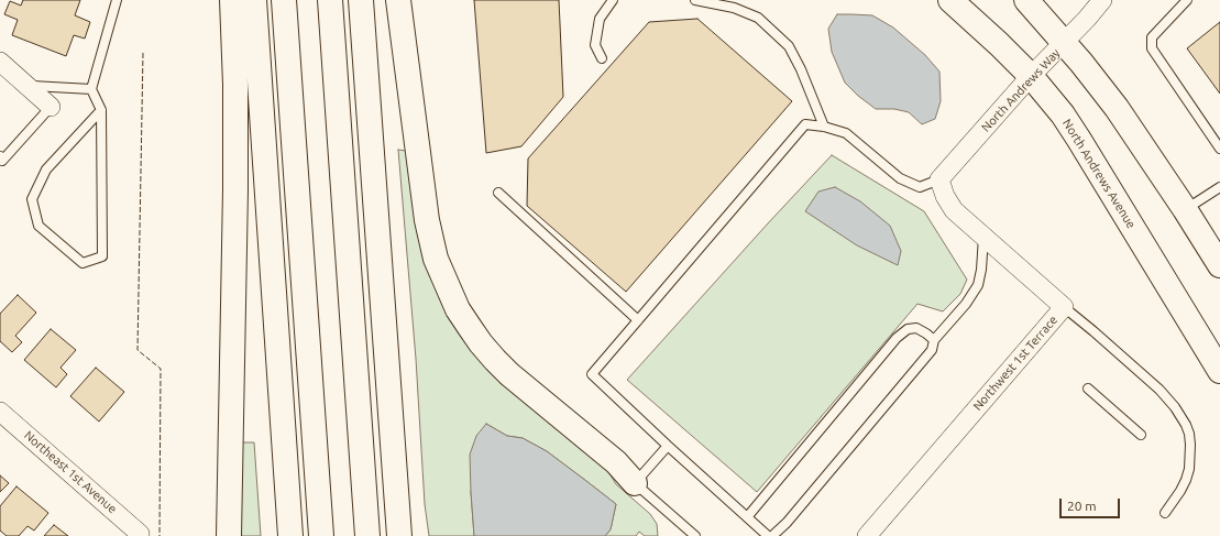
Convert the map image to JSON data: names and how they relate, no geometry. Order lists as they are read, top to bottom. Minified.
{"streets":{"main road":["North Andrews Avenue"],"street":["North Andrews Way","Northwest 1st Terrace","Northeast 1st Avenue"]},"crossings":[["North Andrews Way","North Andrews Avenue"],["North Andrews Way","Northwest 1st Terrace"]],"scale_bar":"20 m"}
